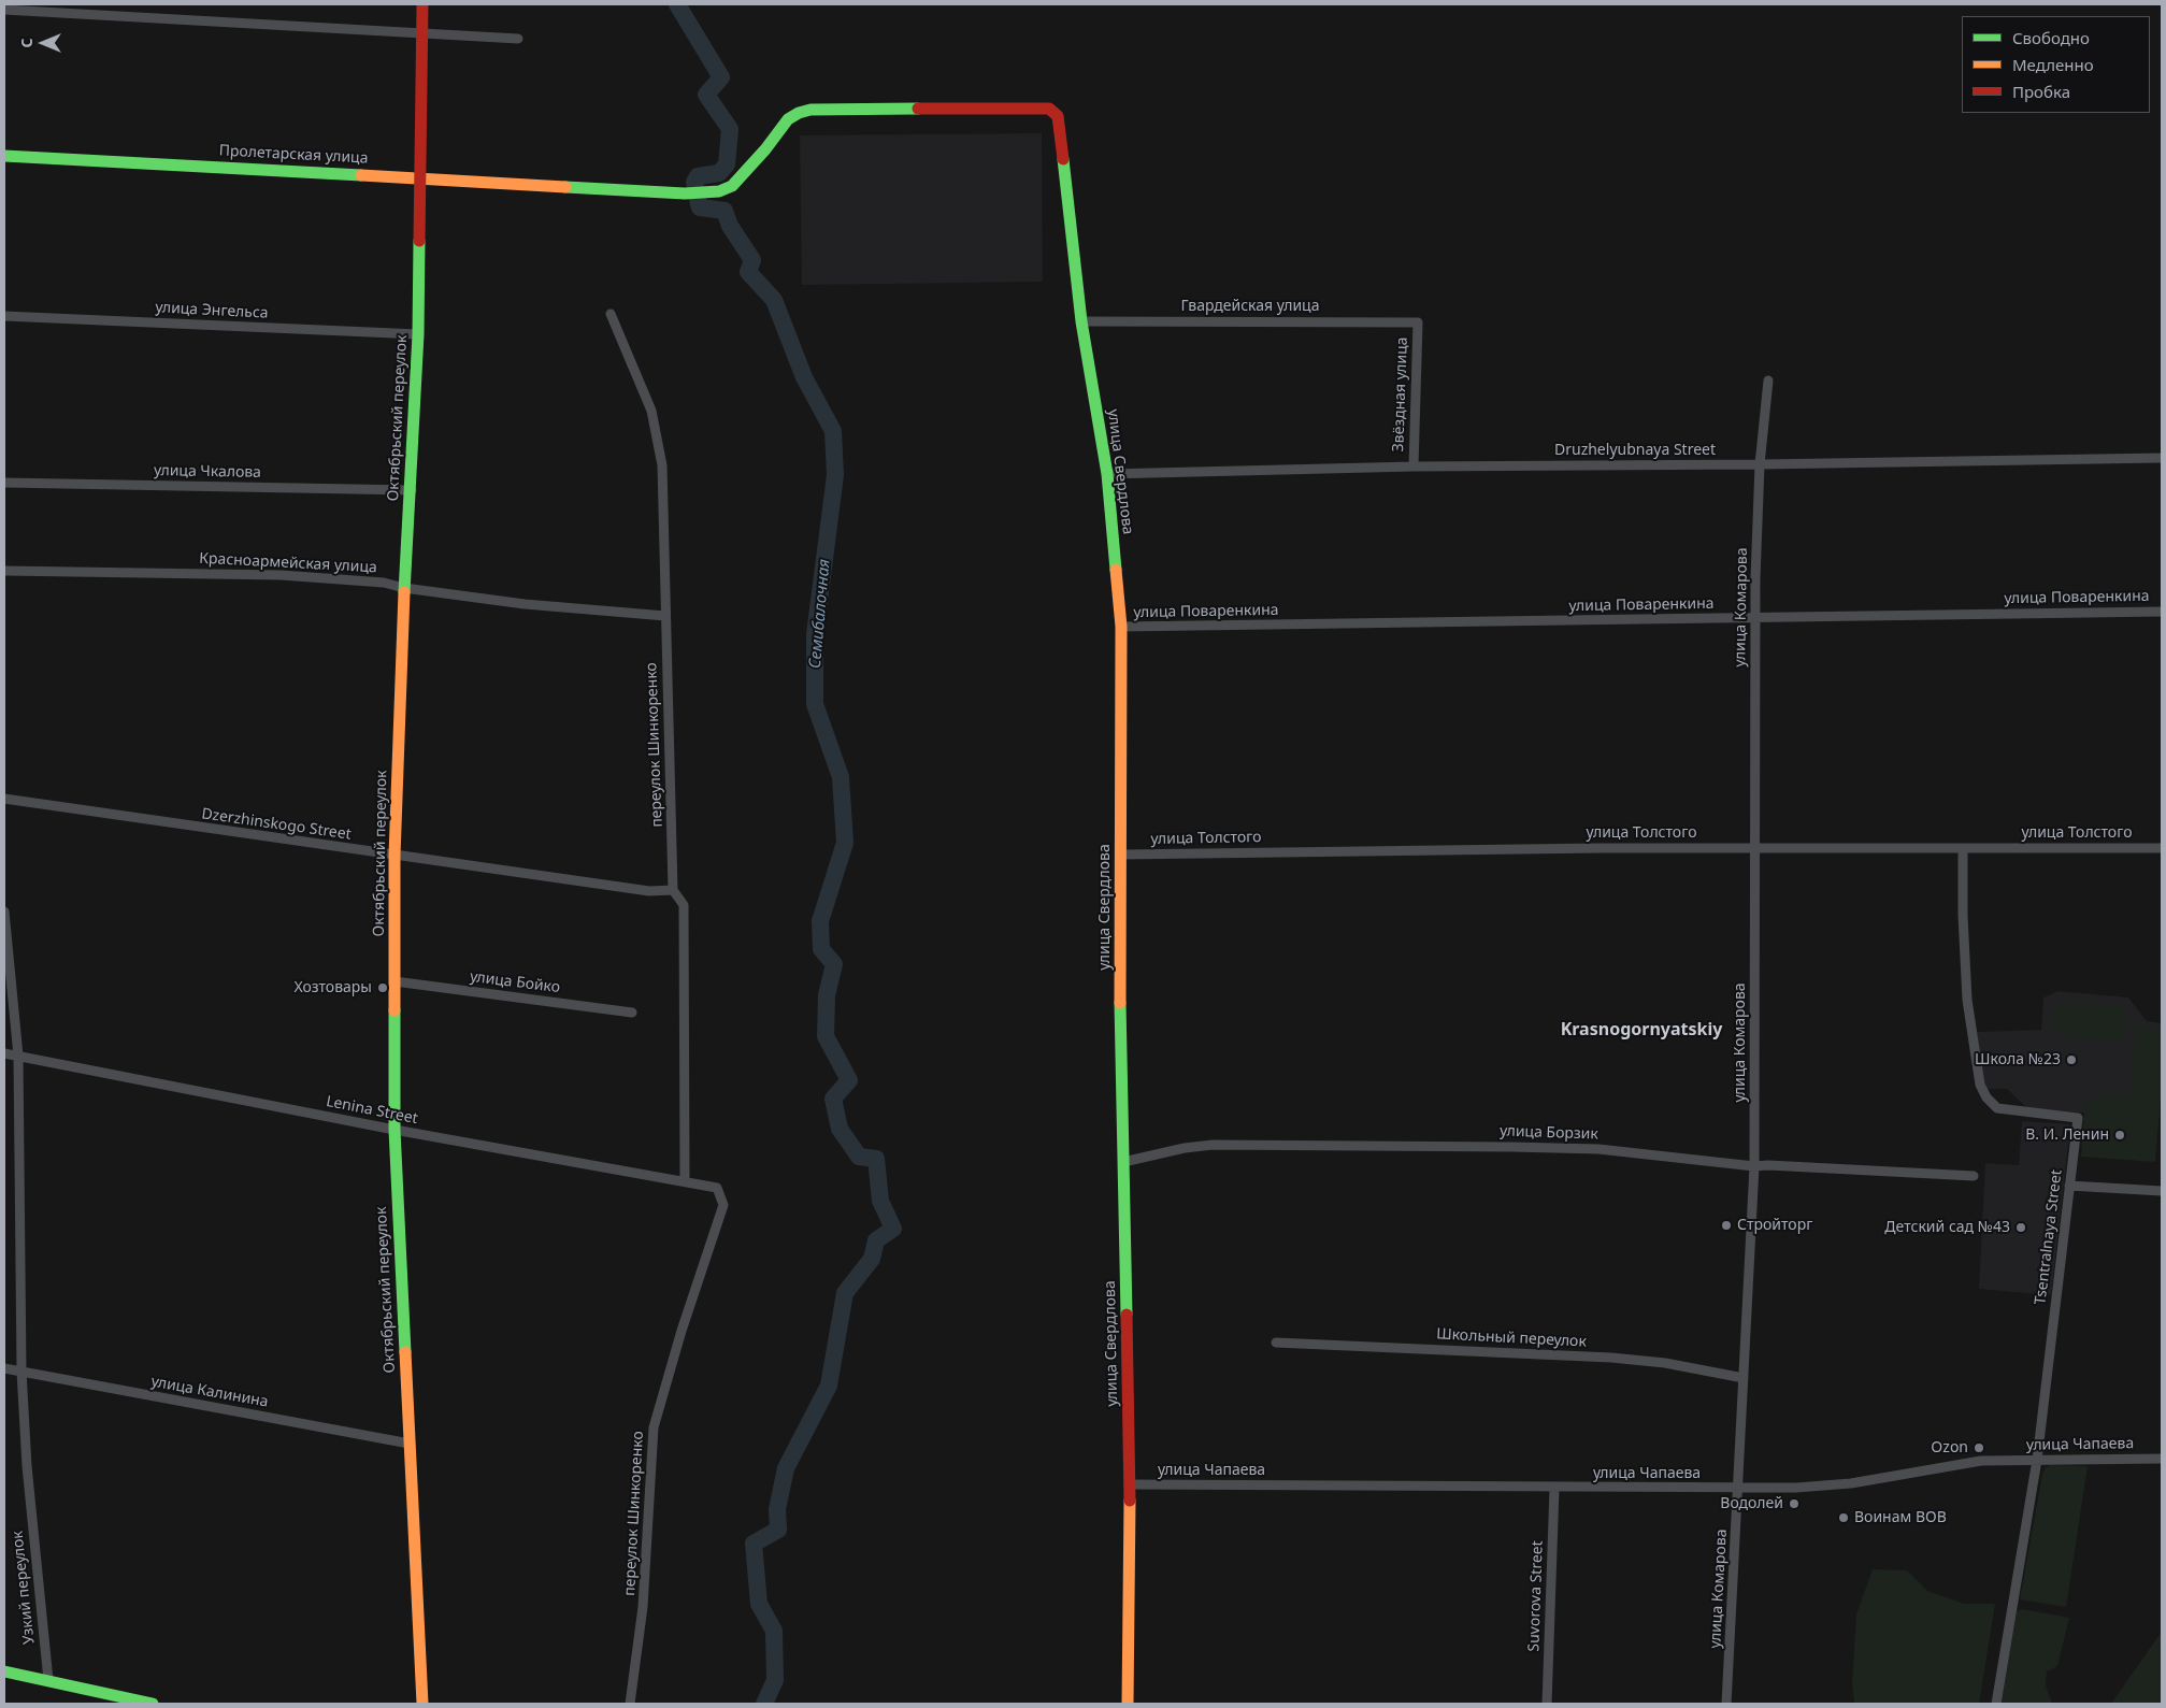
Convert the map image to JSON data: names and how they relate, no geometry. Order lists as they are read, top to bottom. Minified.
{"streets":{"street":["Пролетарская улица","Гвардейская улица","улица Энгельса","Звёздная улица","Октябрьский переулок","Druzhelyubnaya Street","улица Чкалова","улица Свердлова","Красноармейская улица","улица Поваренкина","улица Комарова","переулок Шинкоренко","Dzerzhinskogo Street","улица Толстого","улица Бойко","Lenina Street","улица Борзик","Tsentralnaya Street","Школьный переулок","улица Калинина","улица Чапаева","Узкий переулок","Suvorova Street"]},"crossings":[["Пролетарская улица","Октябрьский переулок"],["Пролетарская улица","улица Свердлова"],["Гвардейская улица","Звёздная улица"],["Гвардейская улица","улица Свердлова"],["улица Энгельса","Октябрьский переулок"],["Звёздная улица","Druzhelyubnaya Street"],["Октябрьский переулок","улица Чкалова"],["Октябрьский переулок","Красноармейская улица"],["Октябрьский переулок","Dzerzhinskogo Street"],["Октябрьский переулок","улица Бойко"],["Октябрьский переулок","Lenina Street"],["Октябрьский переулок","улица Калинина"],["Druzhelyubnaya Street","улица Свердлова"],["Druzhelyubnaya Street","улица Комарова"],["улица Свердлова","улица Поваренкина"],["улица Свердлова","улица Толстого"],["улица Свердлова","улица Борзик"],["улица Свердлова","улица Чапаева"],["Красноармейская улица","переулок Шинкоренко"],["улица Поваренкина","улица Комарова"],["улица Комарова","улица Толстого"],["улица Комарова","улица Борзик"],["улица Комарова","Школьный переулок"],["улица Комарова","улица Чапаева"],["переулок Шинкоренко","Dzerzhinskogo Street"],["переулок Шинкоренко","Lenina Street"],["улица Толстого","Tsentralnaya Street"],["Lenina Street","Узкий переулок"],["Tsentralnaya Street","улица Чапаева"],["улица Калинина","Узкий переулок"],["улица Чапаева","Suvorova Street"]],"districts":["Krasnogornyatskiy"],"water":["Семибалочная"],"places":["Хозтовары","Школа №23","В. И. Ленин","Стройторг","Детский сад №43","Ozon","Водолей","Воинам ВОВ"],"legend":["Свободно","Медленно","Пробка"],"north":"left"}
